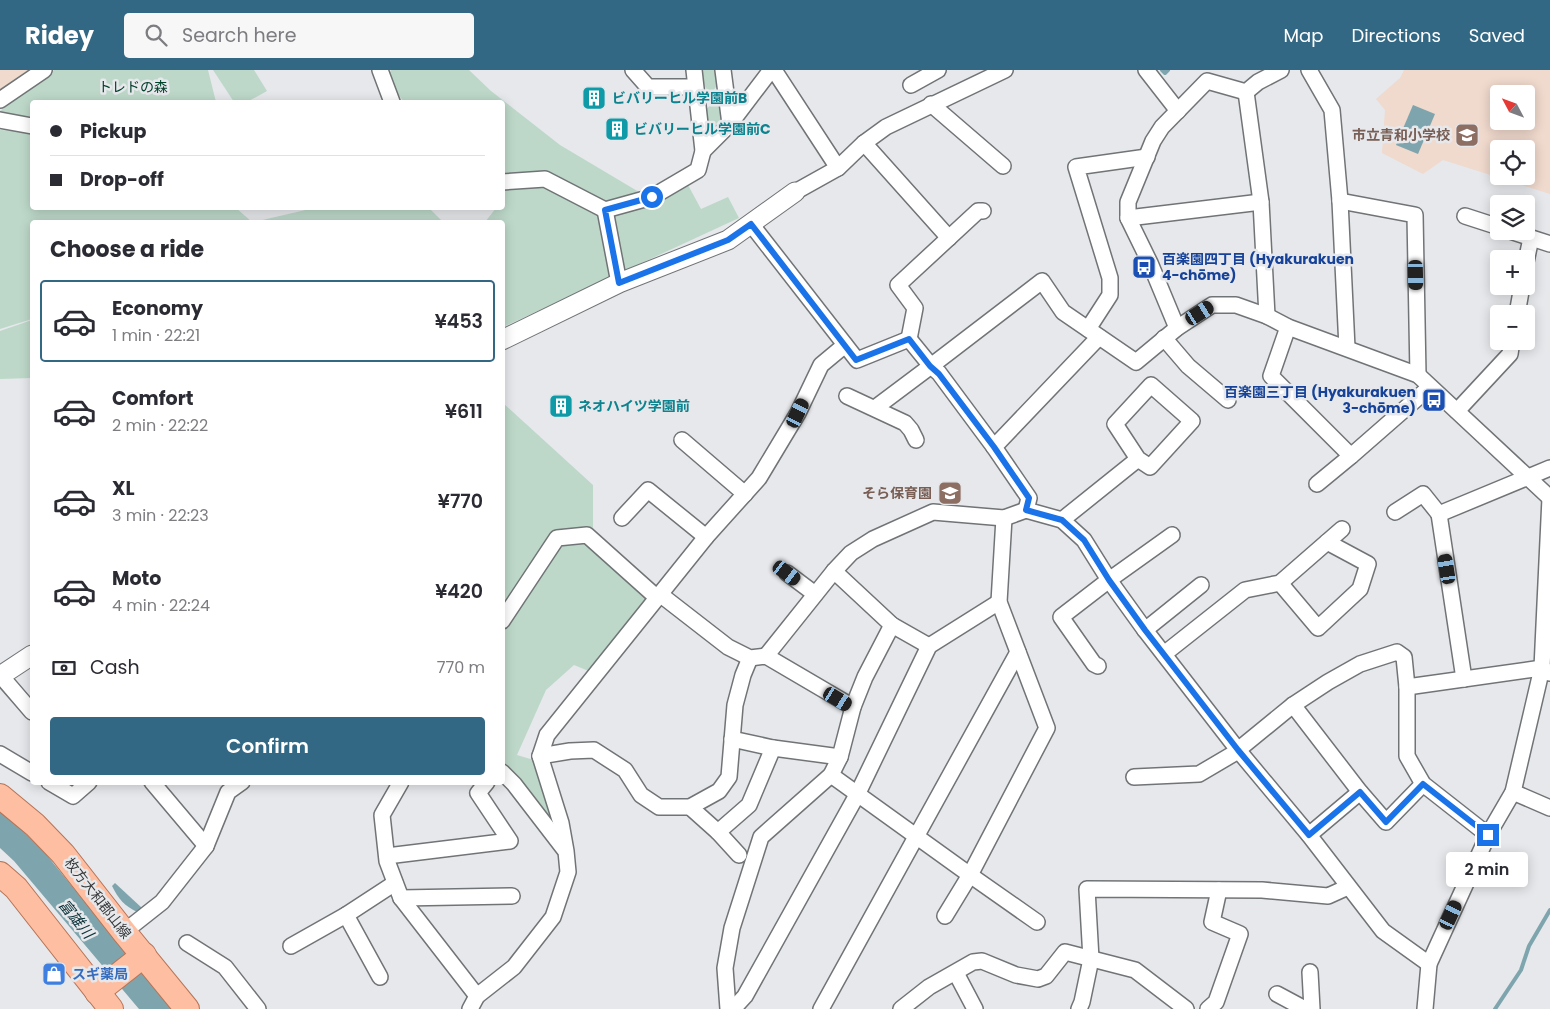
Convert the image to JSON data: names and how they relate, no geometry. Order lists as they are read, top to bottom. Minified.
{"streets":{"main road":["枚方大和郡山線"]},"water":["富雄川"],"parks":["トレドの森"],"places":{"building":["ビバリーヒル学園前B","ビバリーヒル学園前C","ネオハイツ学園前"],"school or university":["市立青和小学校","そら保育園"],"bus stop":["百楽園四丁目 (Hyakurakuen 4-chōme)","百楽園三丁目 (Hyakurakuen 3-chōme)"],"shop":["スギ薬局"]},"north":"top left","page":{"header":"Ridey","search":"Search here","nav":["Map","Directions","Saved"],"map_buttons":["+","−"],"banner":["Pickup","Drop-off"],"heading":"Choose a ride","list":[{"name":"Economy","note":"1 min · 22:21","value":"¥453"},{"name":"Comfort","note":"2 min · 22:22","value":"¥611"},{"name":"XL","note":"3 min · 22:23","value":"¥770"},{"name":"Moto","note":"4 min · 22:24","value":"¥420"}],"pay":["Cash","770 m"],"buttons":"Confirm","bubble":"2 min"}}
